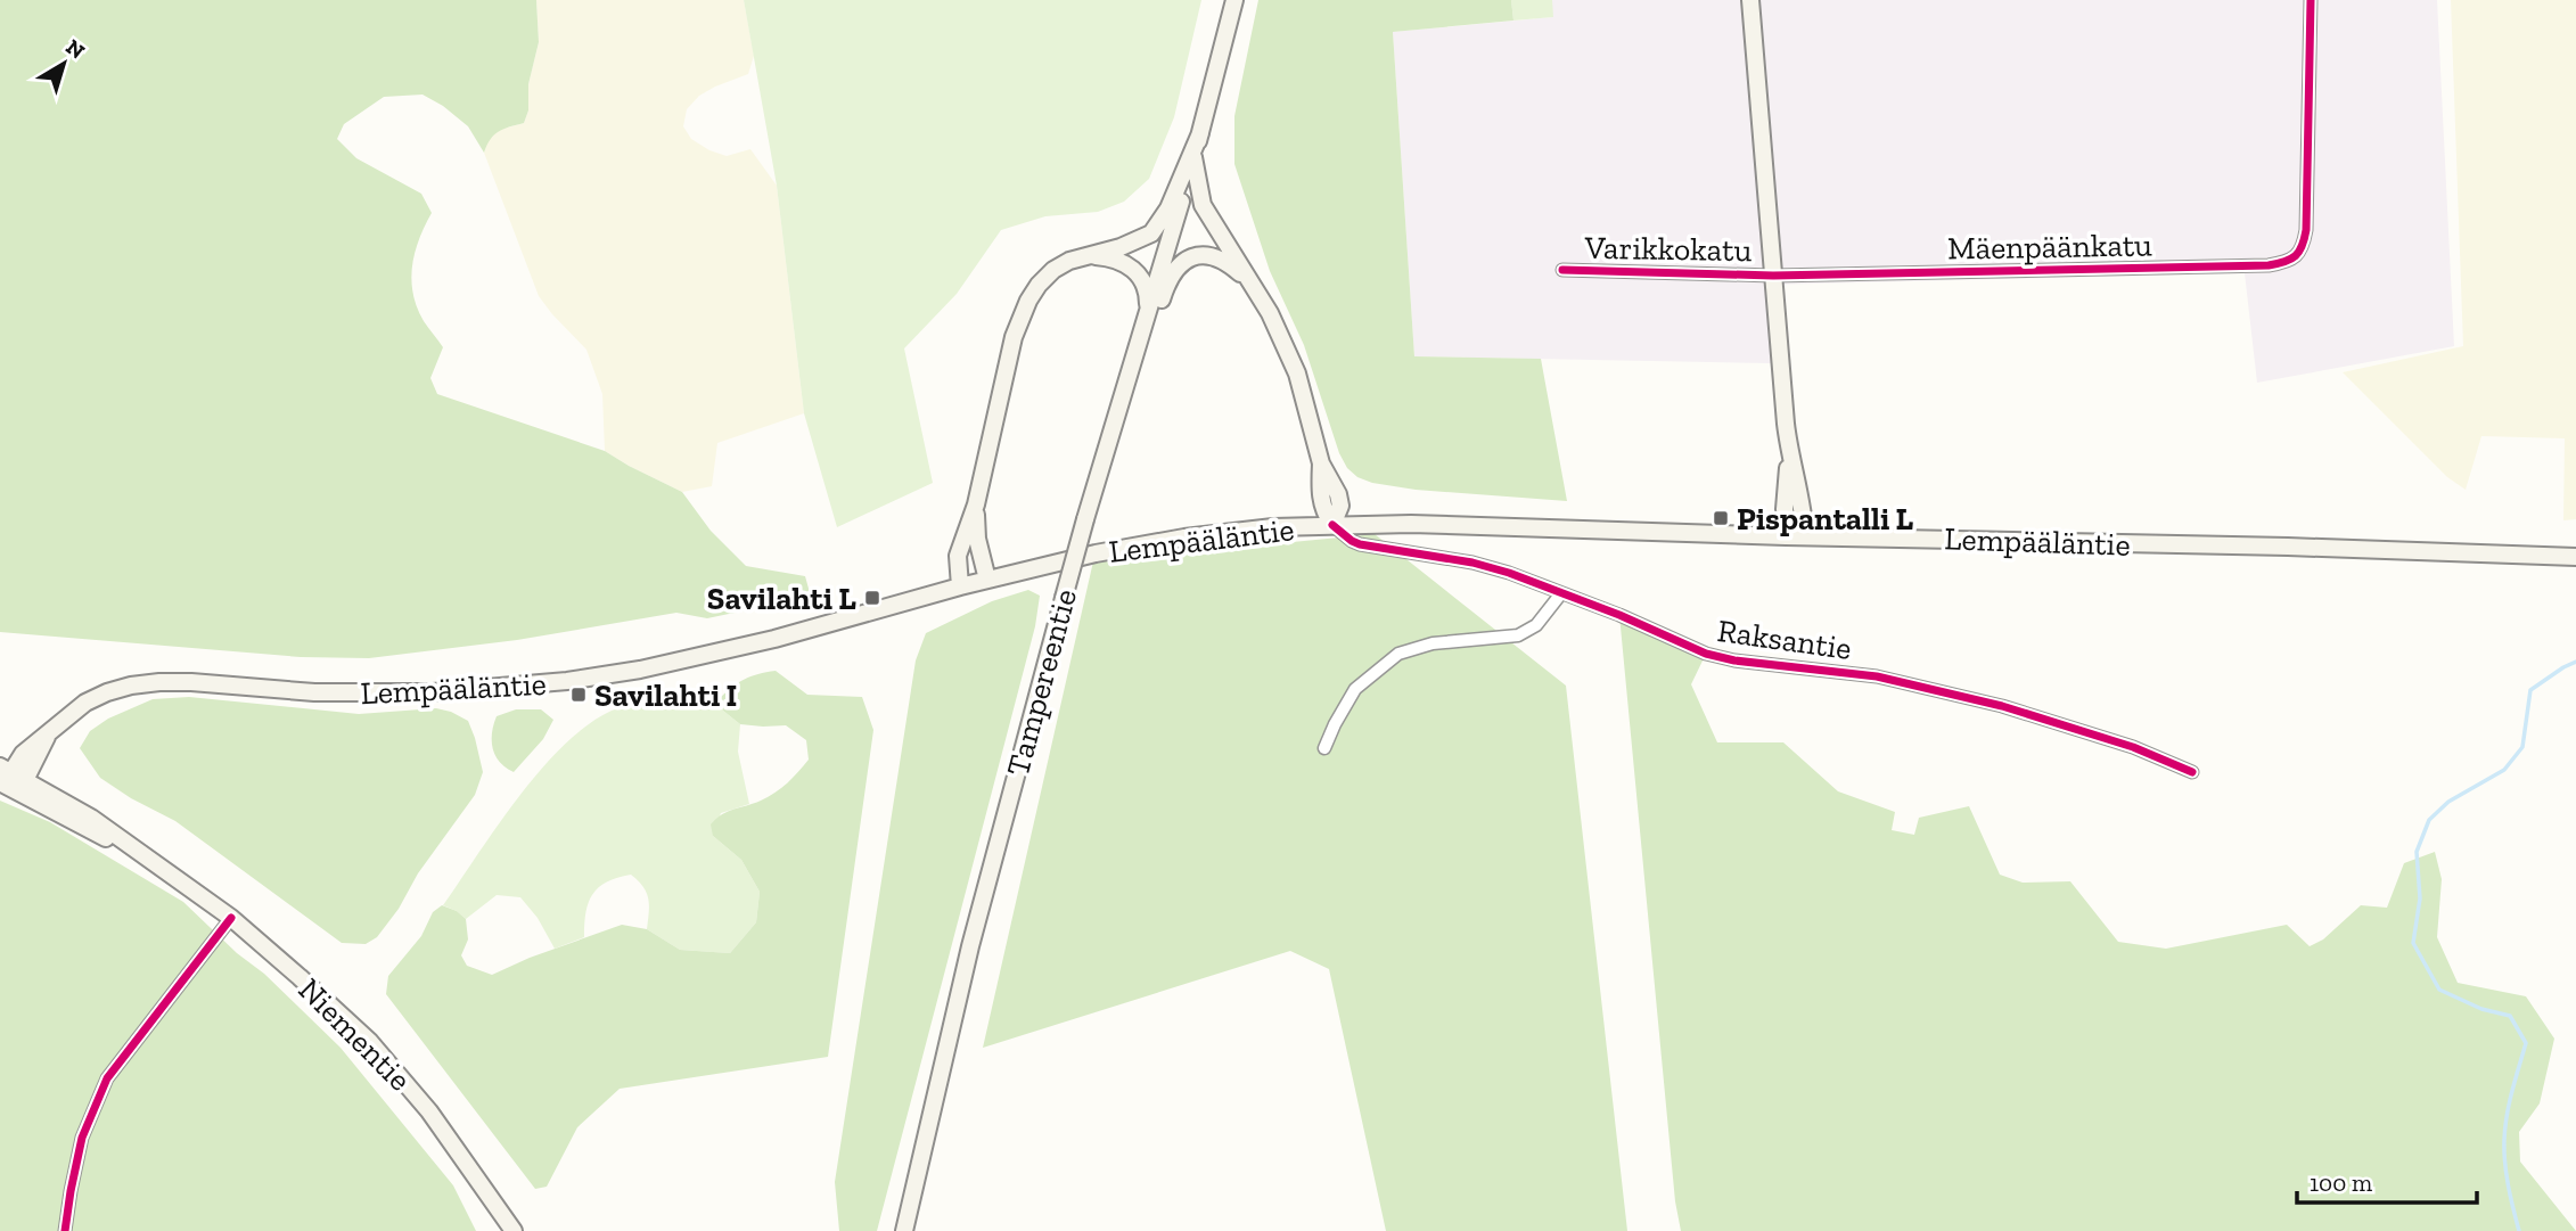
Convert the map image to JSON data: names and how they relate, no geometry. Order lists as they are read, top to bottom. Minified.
{"streets":{"main road":["Lempääläntie","Tampereentie","Niementie"],"street":["Mäenpäänkatu","Varikkokatu","Raksantie"]},"crossings":[["Mäenpäänkatu","Varikkokatu"],["Lempääläntie","Raksantie"],["Lempääläntie","Niementie"]],"places":{"transit":["Pispantalli L","Savilahti L","Savilahti I"]},"scale_bar":"100 m","north":"top right"}
